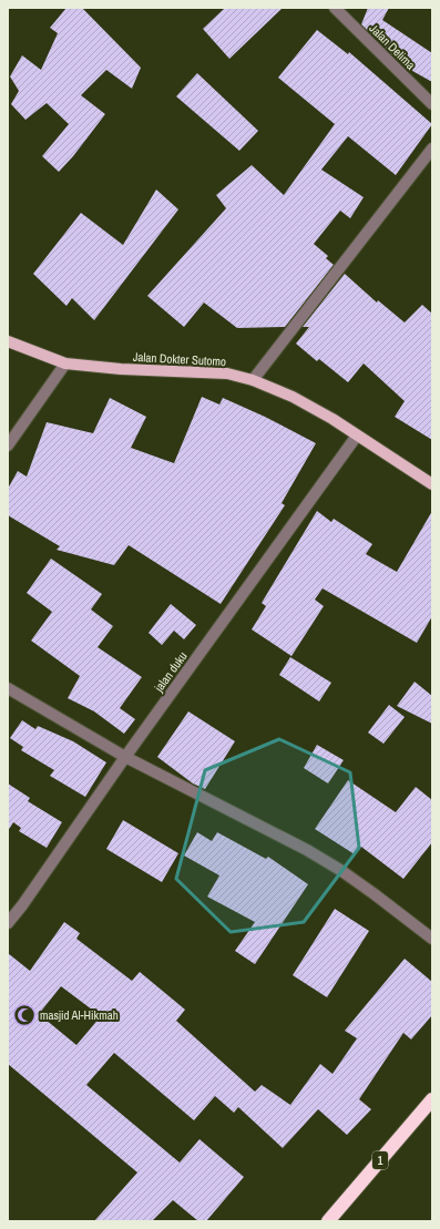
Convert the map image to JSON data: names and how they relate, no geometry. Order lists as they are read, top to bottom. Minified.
{"streets":{"highway":["1"],"main road":["Jalan Dokter Sutomo"],"street":["Jalan Delima","jalan duku"]},"crossings":[["Jalan Dokter Sutomo","jalan duku"]],"places":{"mosque":["masjid Al-Hikmah"]}}
